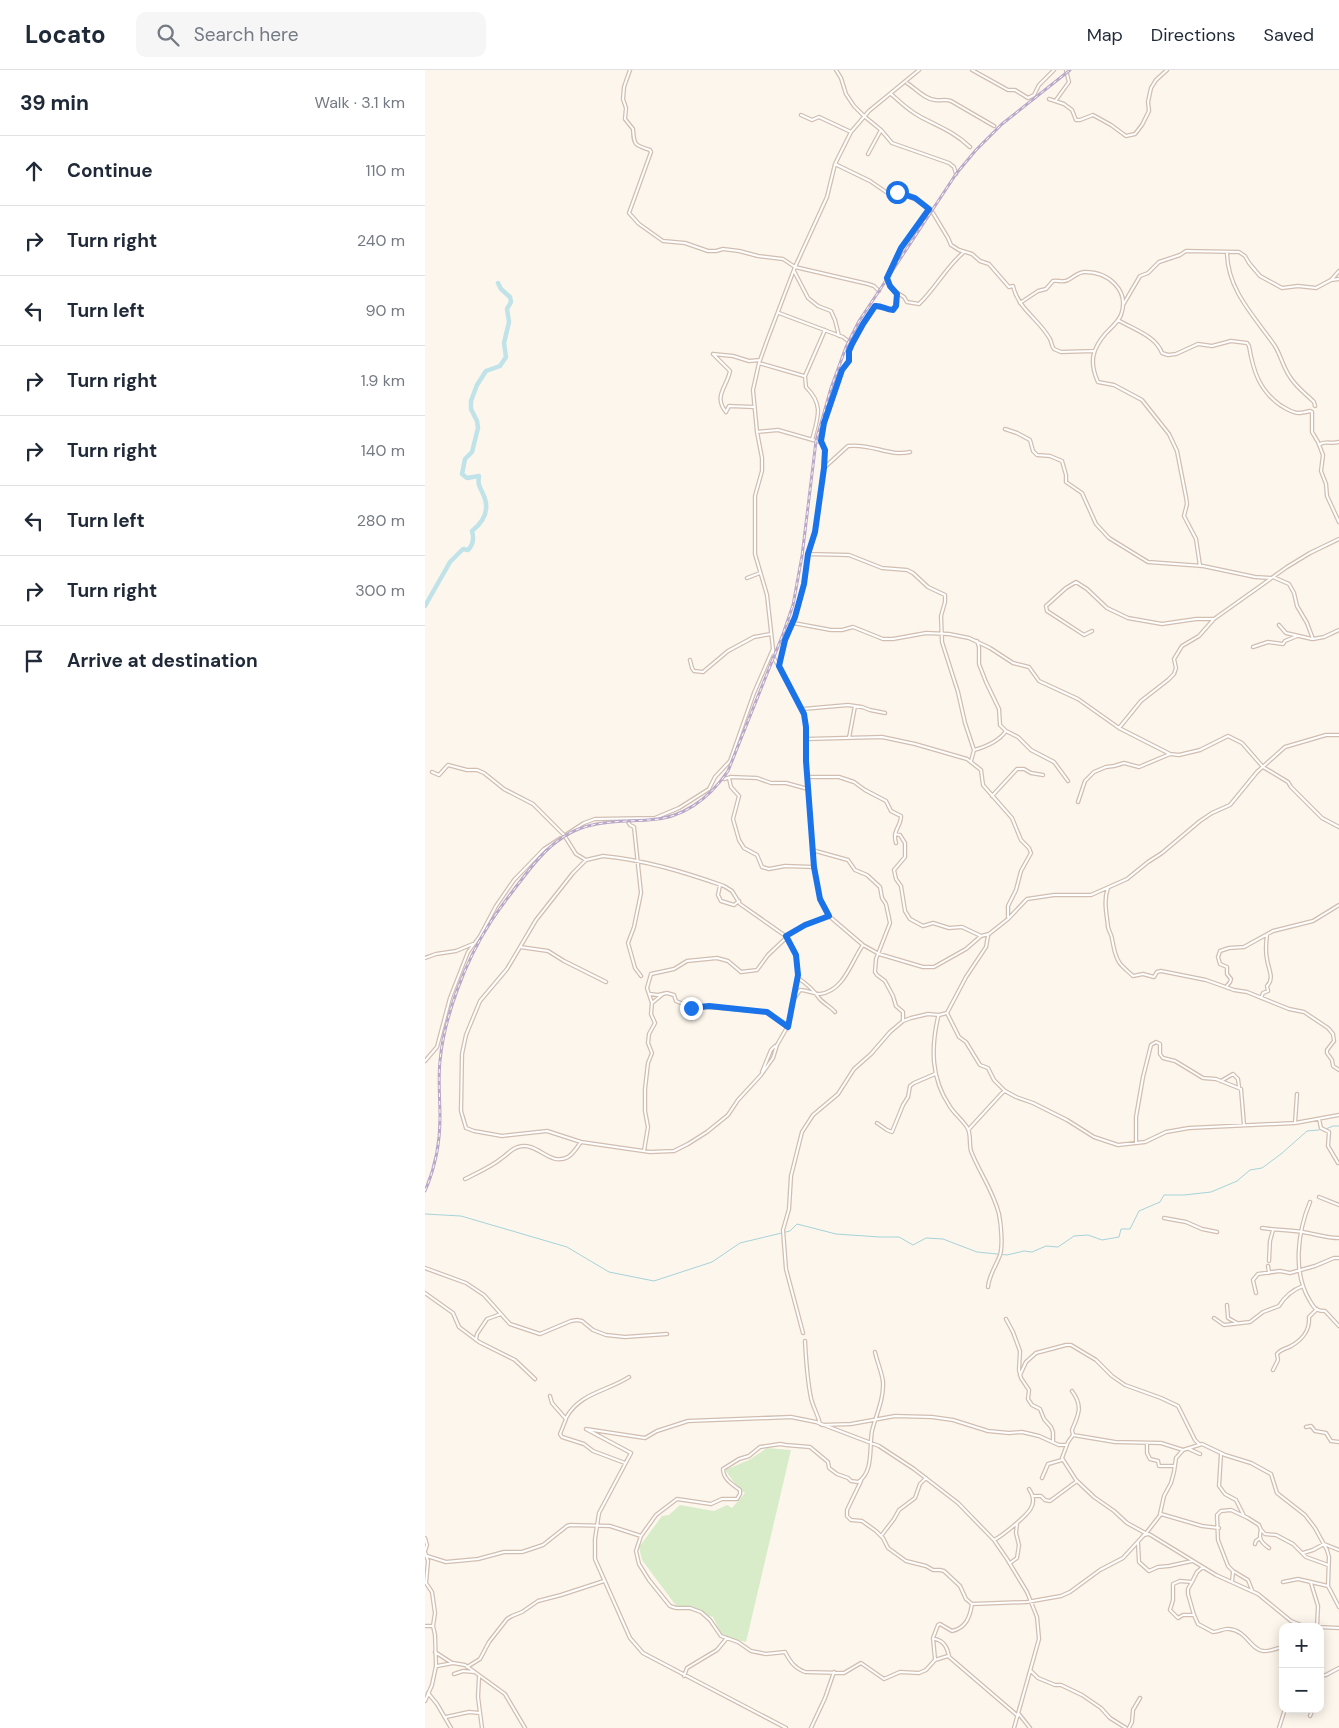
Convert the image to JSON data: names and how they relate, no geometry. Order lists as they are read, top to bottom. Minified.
{"page":{"header":"Locato","search":"Search here","nav":["Map","Directions","Saved"],"heading":["39 min","Walk · 3.1 km"],"list":[["Continue","110 m"],["Turn right","240 m"],["Turn left","90 m"],["Turn right","1.9 km"],["Turn right","140 m"],["Turn left","280 m"],["Turn right","300 m"],"Arrive at destination"],"map_buttons":["+","−"]}}
